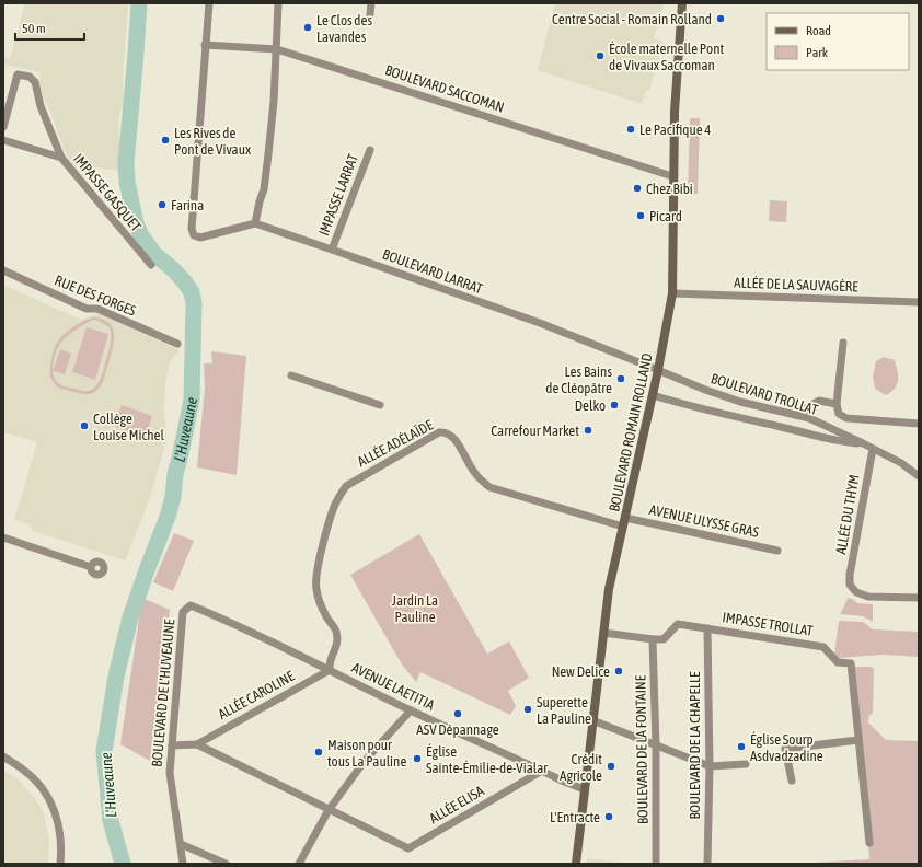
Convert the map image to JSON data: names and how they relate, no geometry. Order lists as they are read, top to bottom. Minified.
{"streets":{"main road":["BOULEVARD ROMAIN ROLLAND"],"street":["BOULEVARD SACCOMAN","IMPASSE GASQUET","IMPASSE LARRAT","BOULEVARD LARRAT","ALLÉE DE LA SAUVAGÈRE","RUE DES FORGES","BOULEVARD TROLLAT","ALLÉE ADÉLAÏDE","ALLÉE DU THYM","AVENUE ULYSSE GRAS","IMPASSE TROLLAT","AVENUE LAETITIA","BOULEVARD DE L'HUVEAUNE","ALLÉE CAROLINE","BOULEVARD DE LA CHAPELLE","BOULEVARD DE LA FONTAINE","ALLÉE ELISA"]},"crossings":[["BOULEVARD SACCOMAN","BOULEVARD ROMAIN ROLLAND"],["IMPASSE LARRAT","BOULEVARD LARRAT"],["BOULEVARD LARRAT","BOULEVARD TROLLAT"],["BOULEVARD LARRAT","BOULEVARD ROMAIN ROLLAND"],["ALLÉE DE LA SAUVAGÈRE","BOULEVARD ROMAIN ROLLAND"],["BOULEVARD TROLLAT","BOULEVARD ROMAIN ROLLAND"],["BOULEVARD TROLLAT","ALLÉE DU THYM"],["BOULEVARD ROMAIN ROLLAND","ALLÉE ADÉLAÏDE"],["BOULEVARD ROMAIN ROLLAND","AVENUE ULYSSE GRAS"],["BOULEVARD ROMAIN ROLLAND","AVENUE LAETITIA"],["ALLÉE ADÉLAÏDE","AVENUE ULYSSE GRAS"],["ALLÉE ADÉLAÏDE","AVENUE LAETITIA"],["ALLÉE ADÉLAÏDE","ALLÉE CAROLINE"],["IMPASSE TROLLAT","BOULEVARD DE LA CHAPELLE"],["IMPASSE TROLLAT","BOULEVARD DE LA FONTAINE"],["AVENUE LAETITIA","BOULEVARD DE L'HUVEAUNE"],["AVENUE LAETITIA","ALLÉE CAROLINE"],["AVENUE LAETITIA","ALLÉE ELISA"],["BOULEVARD DE L'HUVEAUNE","ALLÉE CAROLINE"],["ALLÉE CAROLINE","ALLÉE ELISA"]],"water":["L'Huveaune"],"parks":["Jardin La Pauline"],"places":["Centre Social - Romain Rolland","Le Clos des Lavandes","École maternelle Pont de Vivaux Saccoman","Le Pacifique 4","Les Rives de Pont de Vivaux","Chez Bibi","Farina","Picard","Les Bains de Cléopâtre","Delko","Collège Louise Michel","Carrefour Market","New Delice","Superette La Pauline","ASV Dépannage","Église Sourp Asdvadzadine","Maison pour tous La Pauline","Église Sainte-Émilie-de-Vialar","Crédit Agricole","L'Entracte"],"legend":["Road","Park"],"scale_bar":"50 m"}
